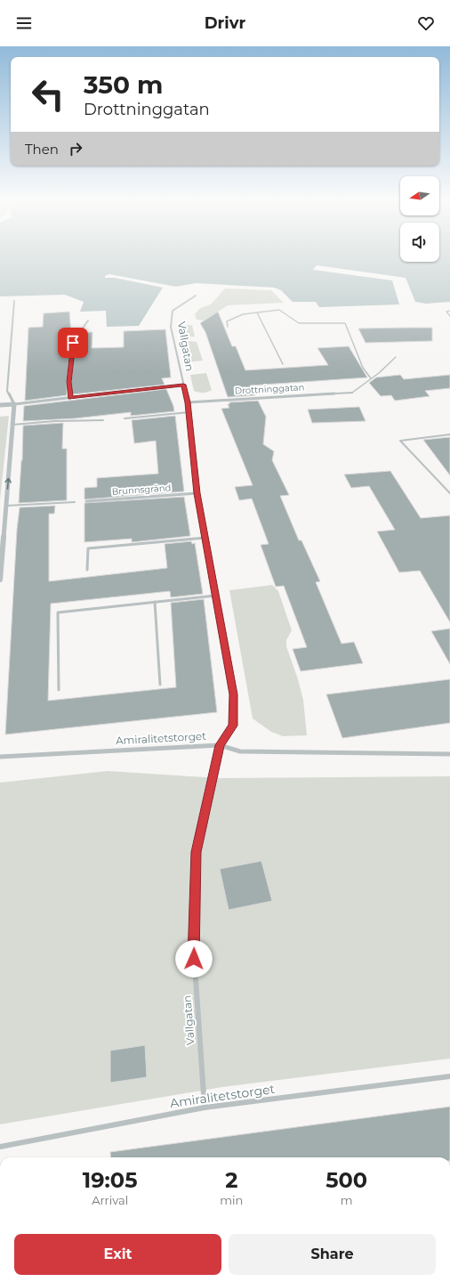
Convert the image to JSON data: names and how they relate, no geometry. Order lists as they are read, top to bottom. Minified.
{"streets":{"street":["Vallgatan","Drottninggatan","Brunnsgränd","Amiralitetstorget"]},"crossings":[["Vallgatan","Drottninggatan"],["Vallgatan","Brunnsgränd"],["Vallgatan","Amiralitetstorget"]],"north":"left","page":{"header":"Drivr","turn":["350 m","Drottninggatan"],"then":"Then","eta":["19:05","Arrival","2","min","500","m"],"buttons":["Exit","Share"]}}
